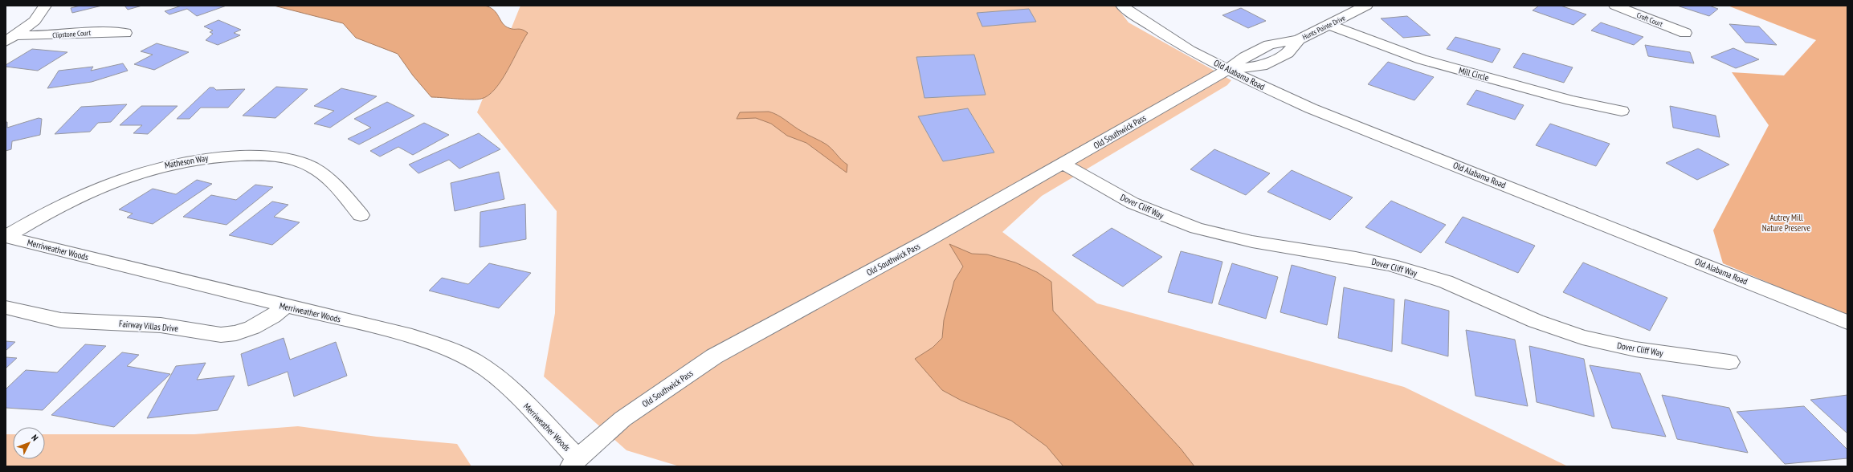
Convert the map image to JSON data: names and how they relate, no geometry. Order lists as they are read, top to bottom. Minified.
{"streets":{"street":["Croft Court","Hunts Pointe Drive","Clipstone Court","Mill Circle","Old Alabama Road","Old Southwick Pass","Matheson Way","Dover Cliff Way","Merriweather Woods","Fairway Villas Drive"]},"crossings":[["Hunts Pointe Drive","Mill Circle"],["Hunts Pointe Drive","Old Alabama Road"],["Hunts Pointe Drive","Old Southwick Pass"],["Old Alabama Road","Old Southwick Pass"],["Old Southwick Pass","Dover Cliff Way"],["Old Southwick Pass","Merriweather Woods"],["Matheson Way","Merriweather Woods"],["Merriweather Woods","Fairway Villas Drive"]],"parks":["Autrey Mill Nature Preserve"],"north":"top right"}
